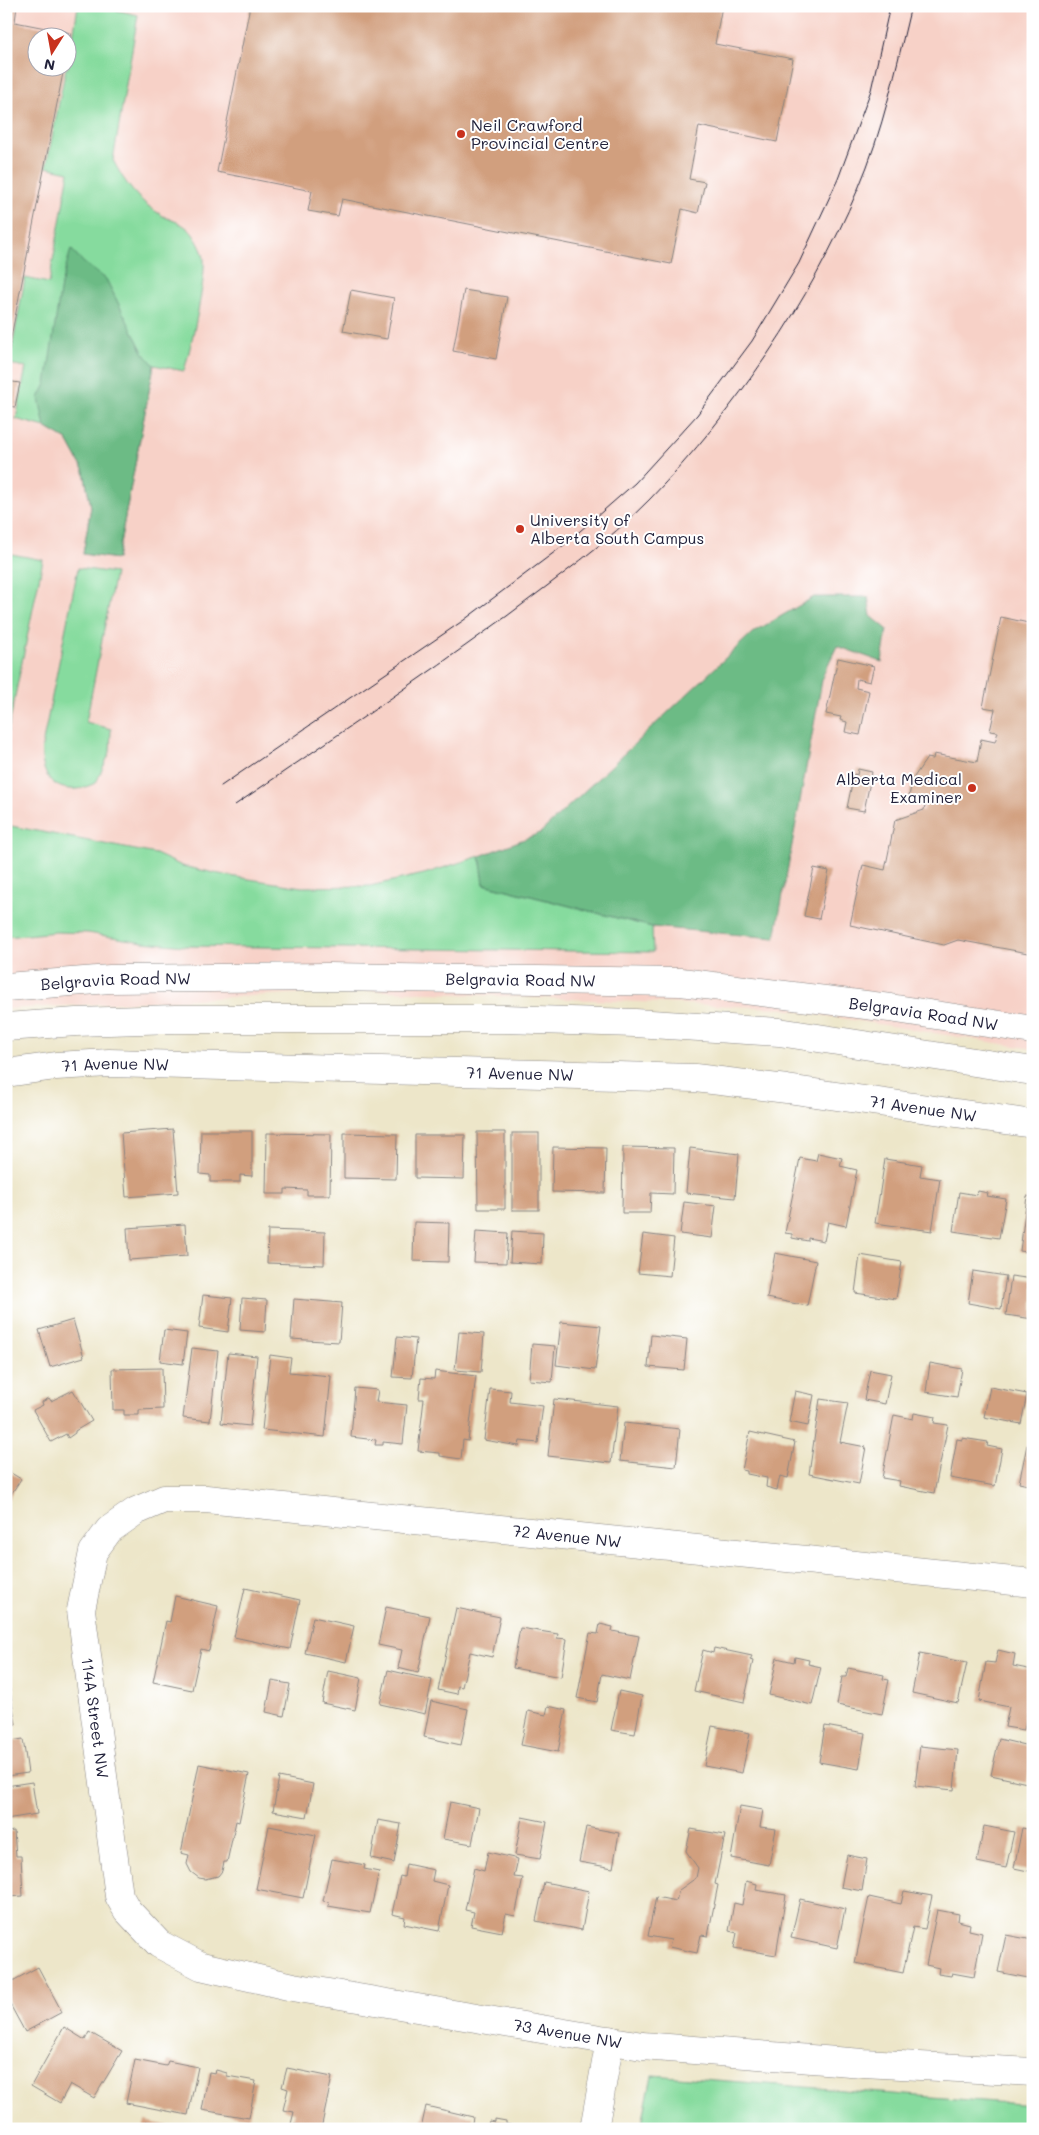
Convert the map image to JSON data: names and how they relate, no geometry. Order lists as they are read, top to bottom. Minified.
{"streets":{"street":["Belgravia Road NW","71 Avenue NW","72 Avenue NW","114A Street NW","73 Avenue NW"]},"crossings":[["72 Avenue NW","114A Street NW"],["114A Street NW","73 Avenue NW"]],"places":["Neil Crawford Provincial Centre","University of Alberta South Campus","Alberta Medical Examiner"],"north":"bottom"}
